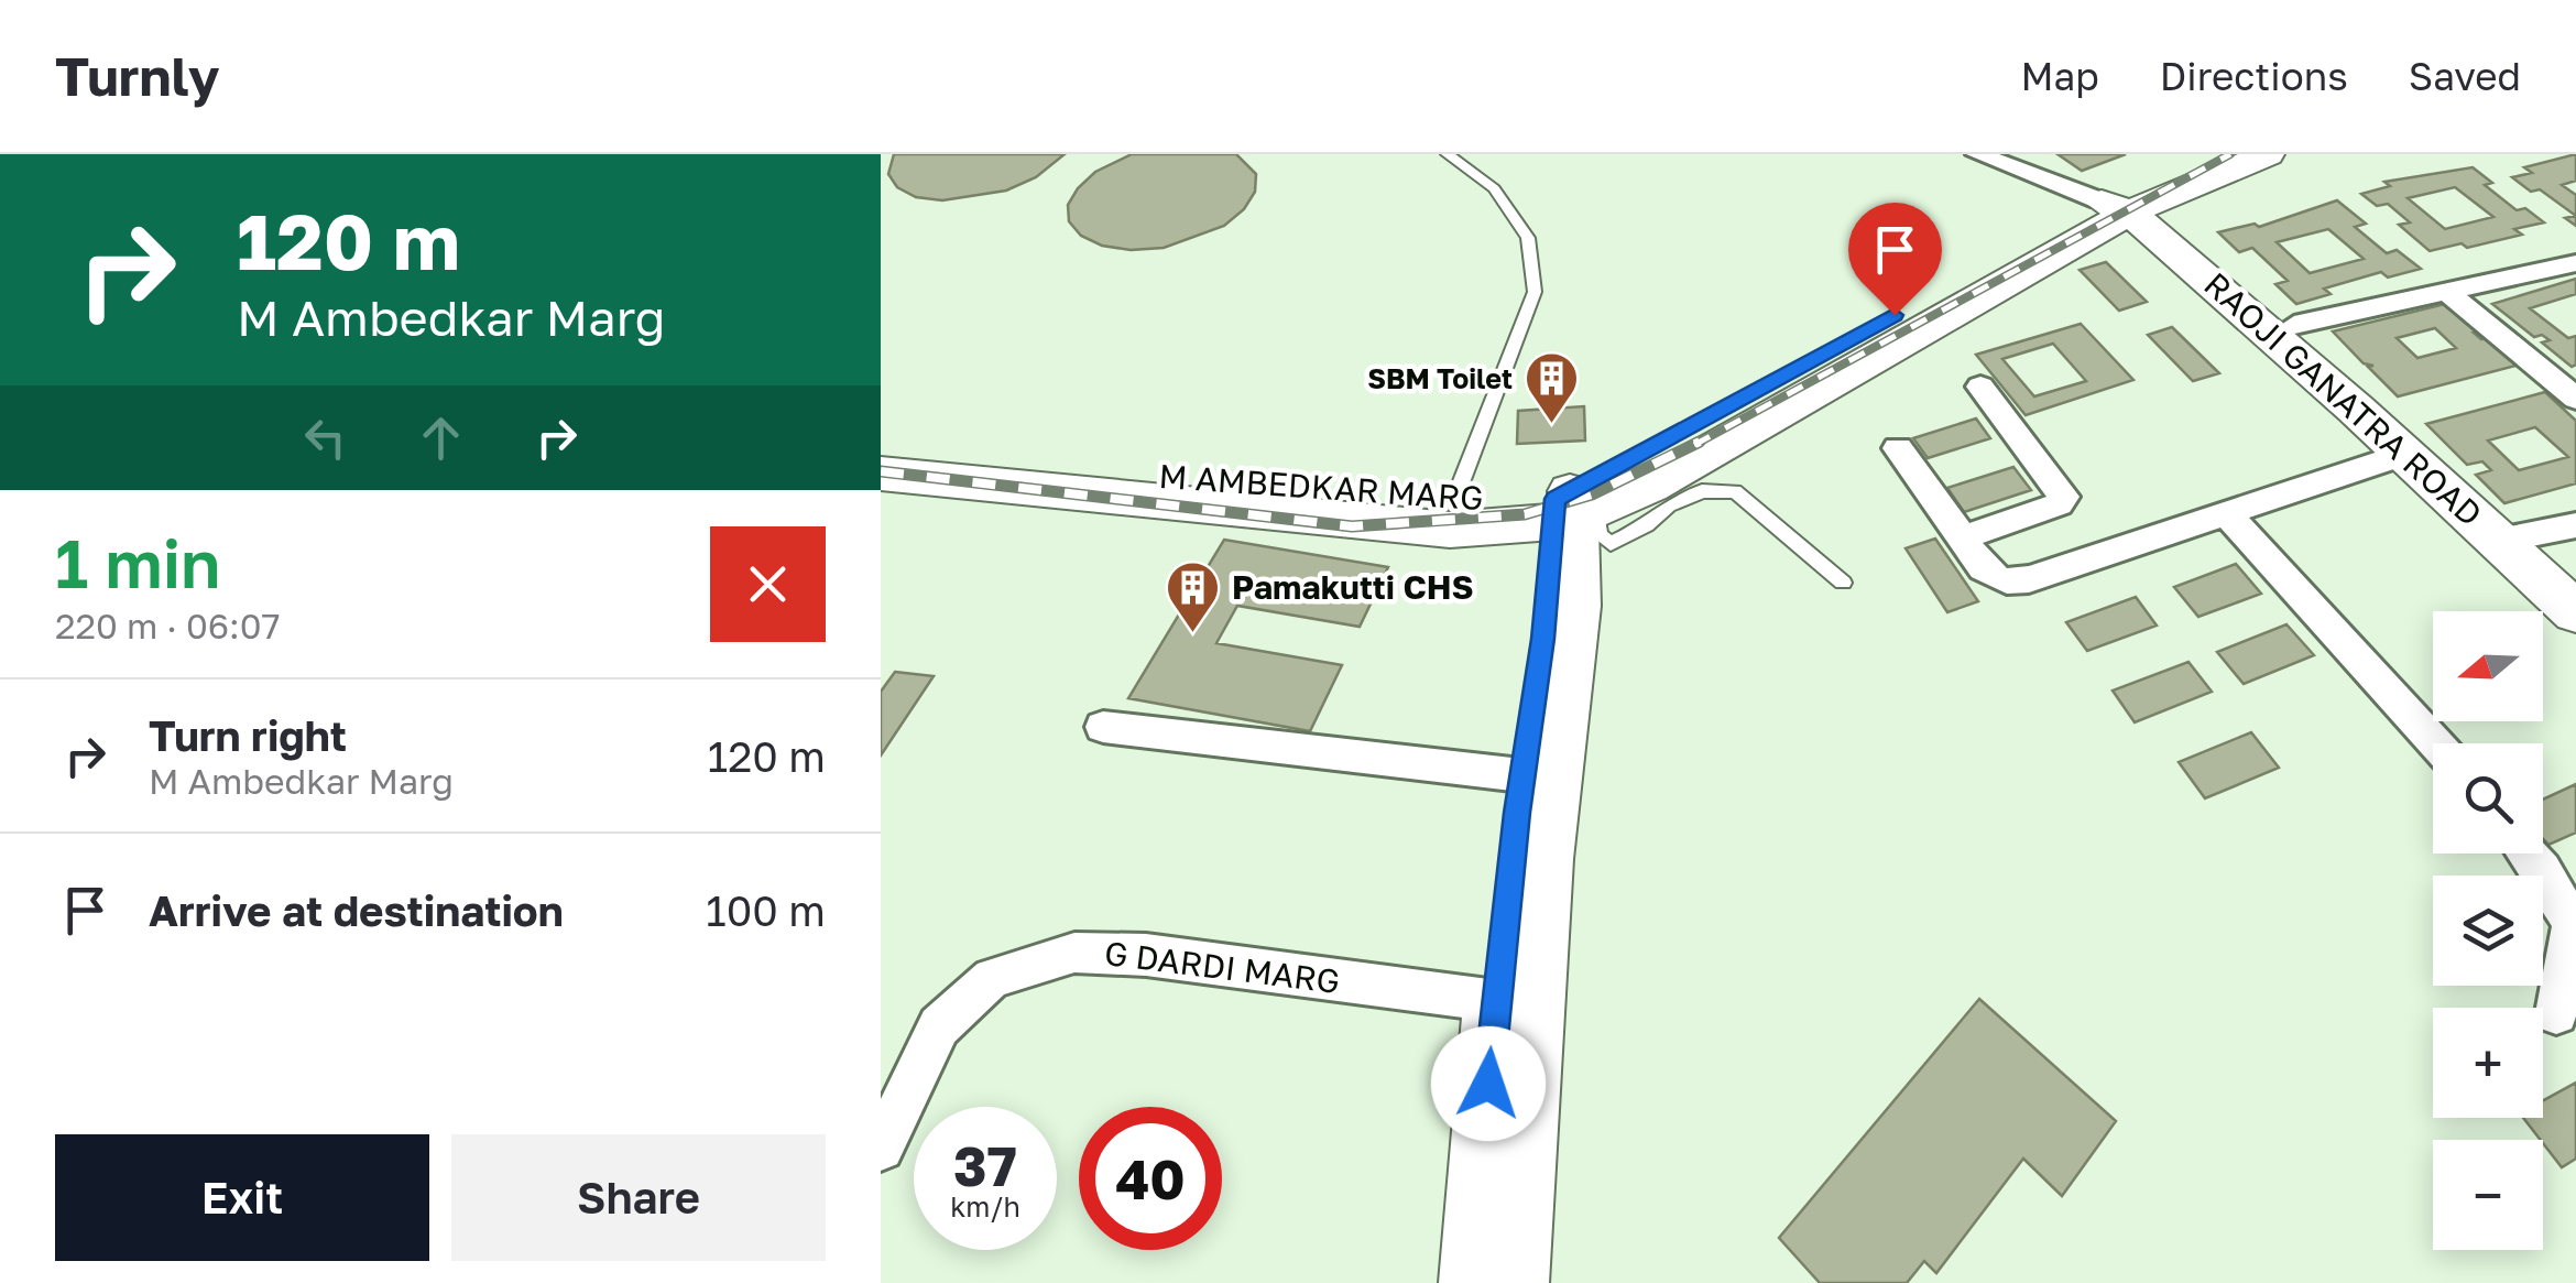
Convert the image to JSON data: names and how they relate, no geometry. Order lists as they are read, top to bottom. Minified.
{"streets":{"main road":["RAOJI GANATRA ROAD","M AMBEDKAR MARG"],"street":["G DARDI MARG"]},"places":{"building":["SBM Toilet","Pamakutti CHS"]},"north":"left","page":{"header":"Turnly","nav":["Map","Directions","Saved"],"turn":["120 m","M Ambedkar Marg"],"heading":["1 min","220 m · 06:07"],"map_buttons":["+","−"],"list":[{"name":"Turn right","note":"M Ambedkar Marg","value":"120 m"},{"name":"Arrive at destination","value":"100 m"}],"speed":"37 km/h","limit":"40","buttons":["Exit","Share"]}}
